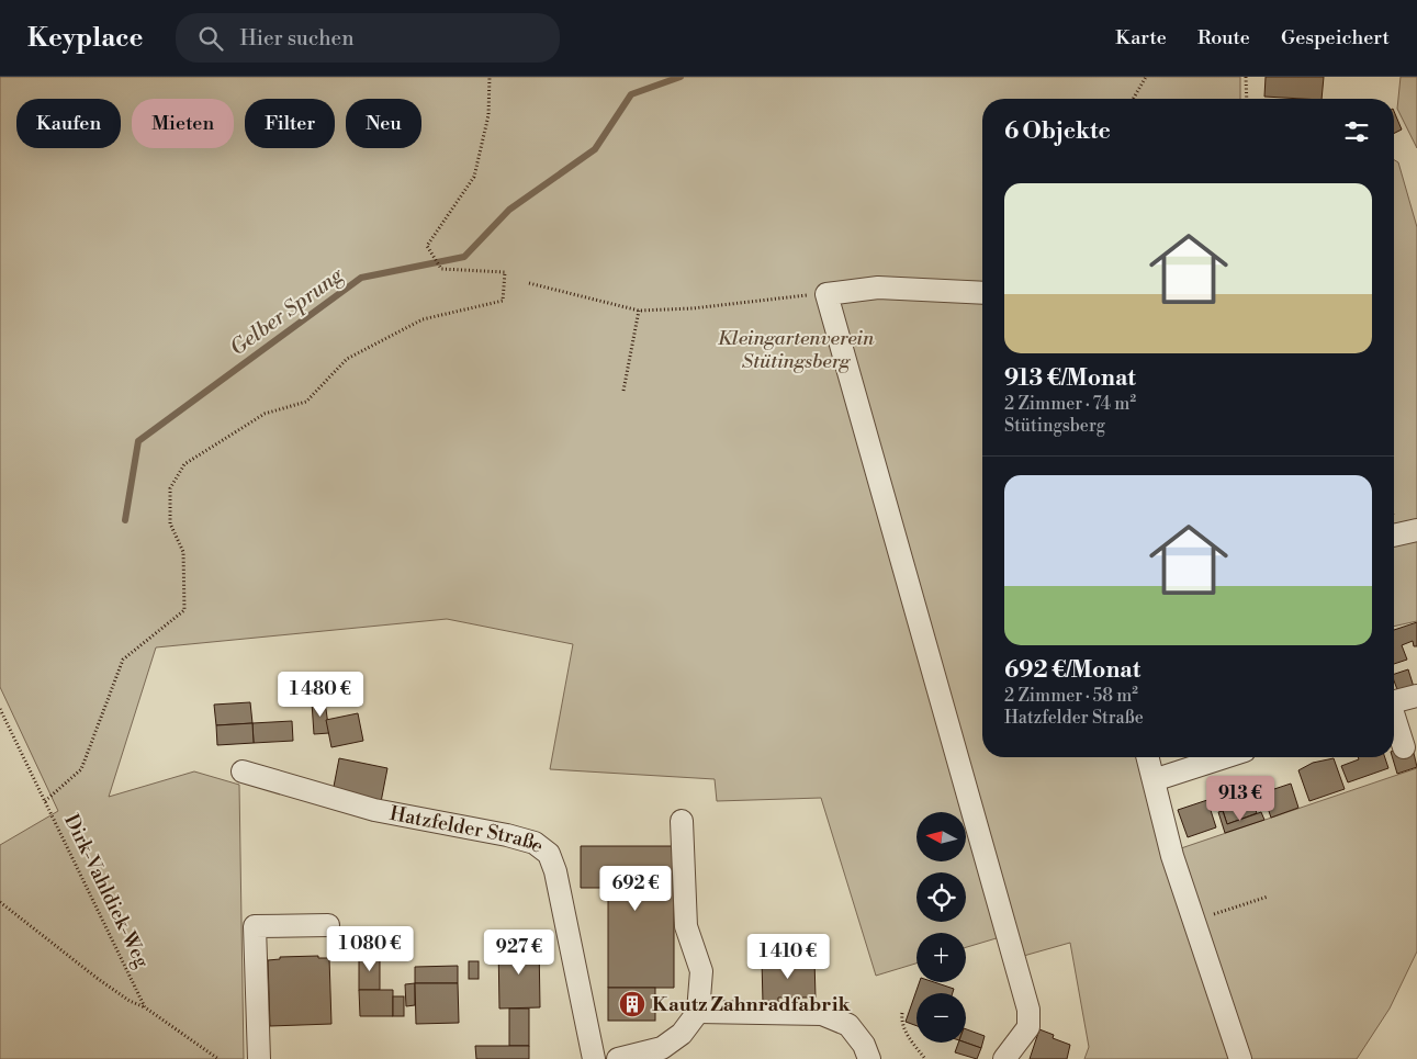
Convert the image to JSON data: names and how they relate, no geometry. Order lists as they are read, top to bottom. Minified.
{"streets":{"street":["Hatzfelder Straße"],"path":["Dirk-Vahldiek-Weg"]},"water":["Gelber Sprung"],"parks":["Kleingartenverein Stütingsberg"],"places":{"building":["Kautz Zahnradfabrik"]},"north":"left","page":{"header":"Keyplace","search":"Hier suchen","nav":["Karte","Route","Gespeichert"],"chip":["Kaufen","Mieten","Filter","Neu"],"heading":"6 Objekte","list":[{"name":"913 €/Monat","note":"2 Zimmer · 74 m² · Stütingsberg"},{"name":"692 €/Monat","note":"2 Zimmer · 58 m² · Hatzfelder Straße"}],"price":["1 480 €","913 €","692 €","1 080 €","927 €","1 410 €"],"map_buttons":["+","−"]}}
